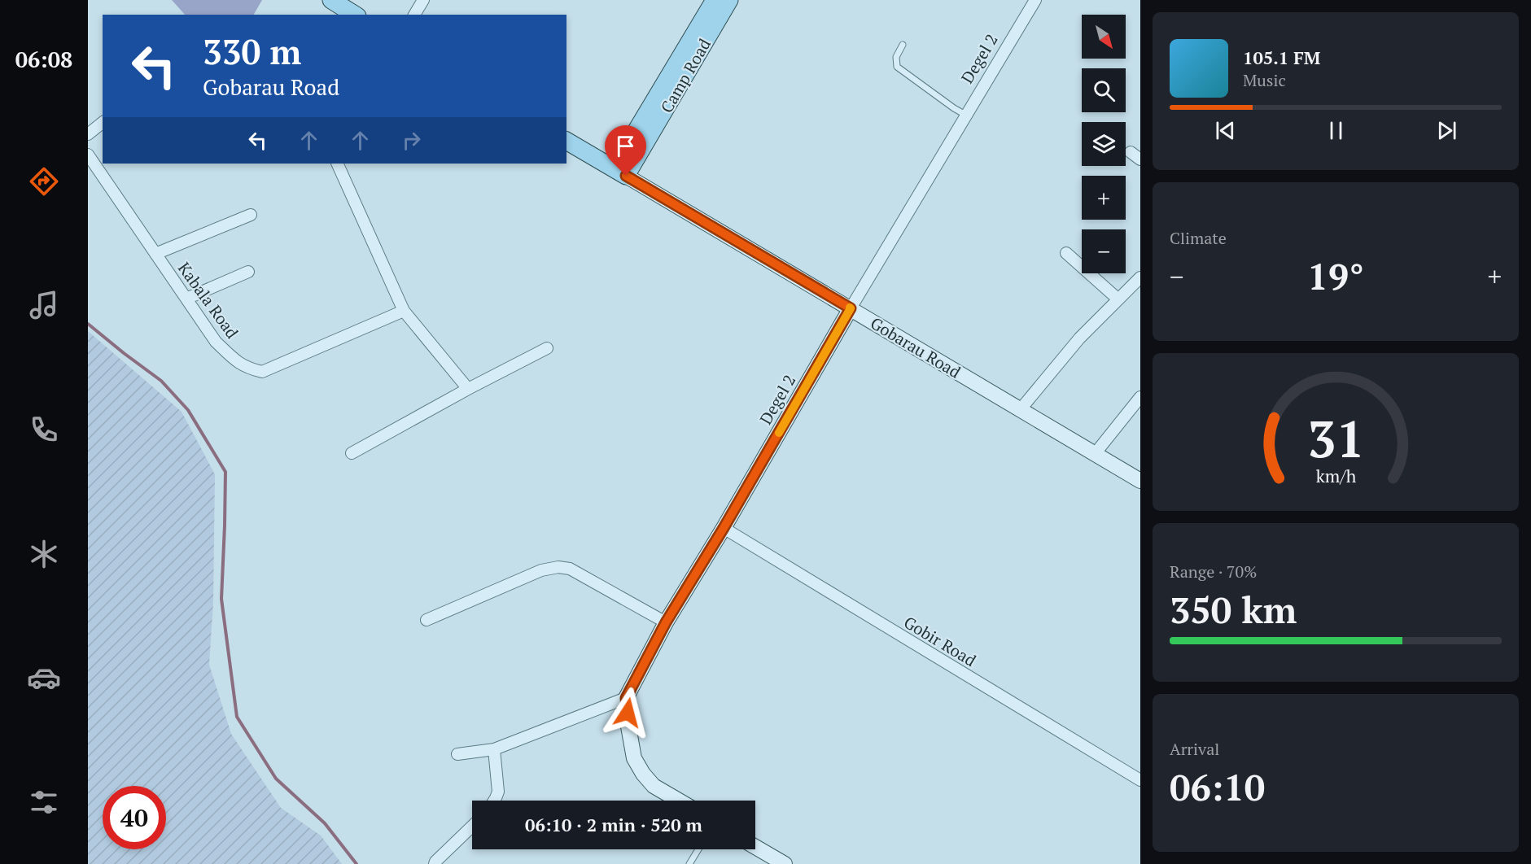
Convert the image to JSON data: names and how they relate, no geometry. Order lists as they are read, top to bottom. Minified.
{"streets":{"main road":["Camp Road","Gobarau Road"],"street":["Degel 2","Kabala Road","Gobir Road"]},"crossings":[["Degel 2","Gobarau Road"],["Degel 2","Gobir Road"],["Camp Road","Gobarau Road"]],"north":"bottom right","page":{"tabs":"06:08","map_buttons":["+","−"],"turn":["330 m","Gobarau Road"],"song":["105.1 FM","Music"],"tile":["Climate",["Range · 70%","350 km"],["Arrival","06:10"]],"heat":["−","19°","+"],"limit":"40","trip":"06:10 · 2 min · 520 m","gauge":["31","km/h"]}}
